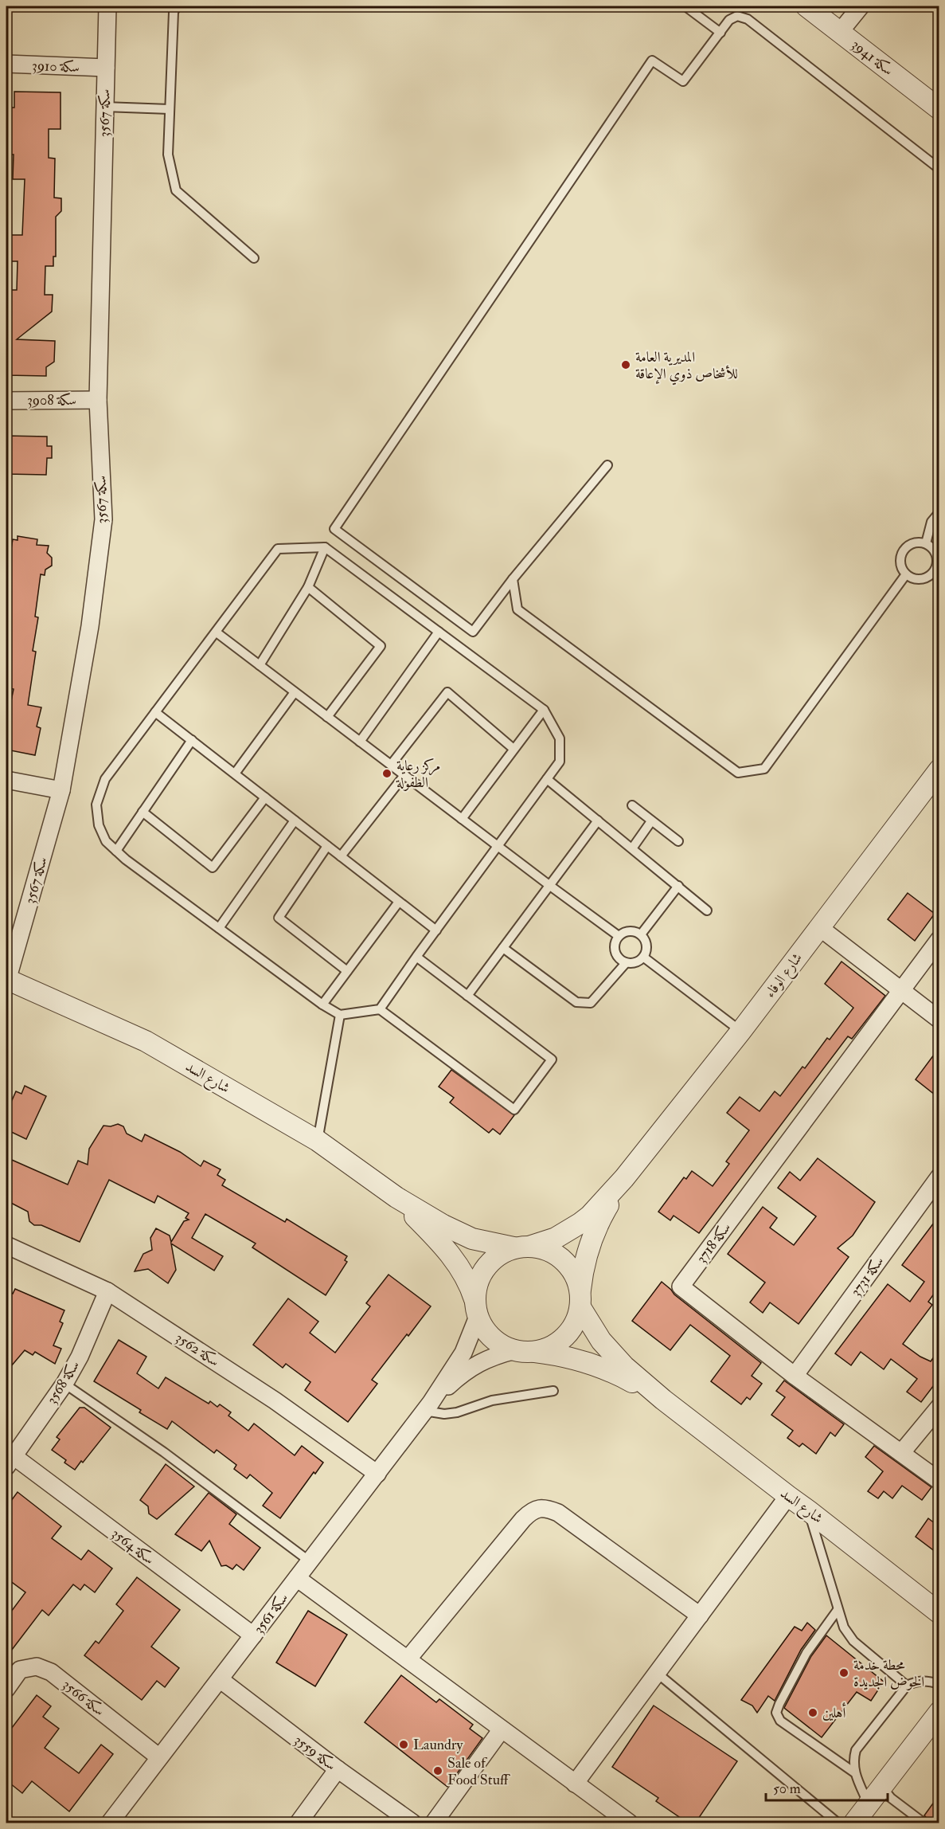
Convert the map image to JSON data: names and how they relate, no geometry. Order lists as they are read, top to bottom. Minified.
{"streets":{"street":["سكة 3941","سكة 3910","سكة 3567","سكة 3908","شارع الوفاء","شارع السد","سكة 3718","سكة 3731","سكة 3562","سكة 3568","سكة 3564","سكة 3561","سكة 3566","سكة 3559"]},"crossings":[["سكة 3910","سكة 3567"],["سكة 3567","سكة 3908"],["سكة 3567","شارع السد"],["شارع الوفاء","شارع السد"],["شارع الوفاء","سكة 3561"],["شارع السد","سكة 3561"],["سكة 3718","سكة 3731"],["سكة 3562","سكة 3568"],["سكة 3562","سكة 3561"],["سكة 3568","سكة 3564"],["سكة 3564","سكة 3561"],["سكة 3561","سكة 3566"],["سكة 3561","سكة 3559"]],"places":["المديرية العامة للأشخاص ذوي الإعاقة","مركز رعاية الطفولة","محطة خدمة الخوض الجديدة","أهلين","Laundry","Sale of Food Stuff"],"scale_bar":"50 m"}
